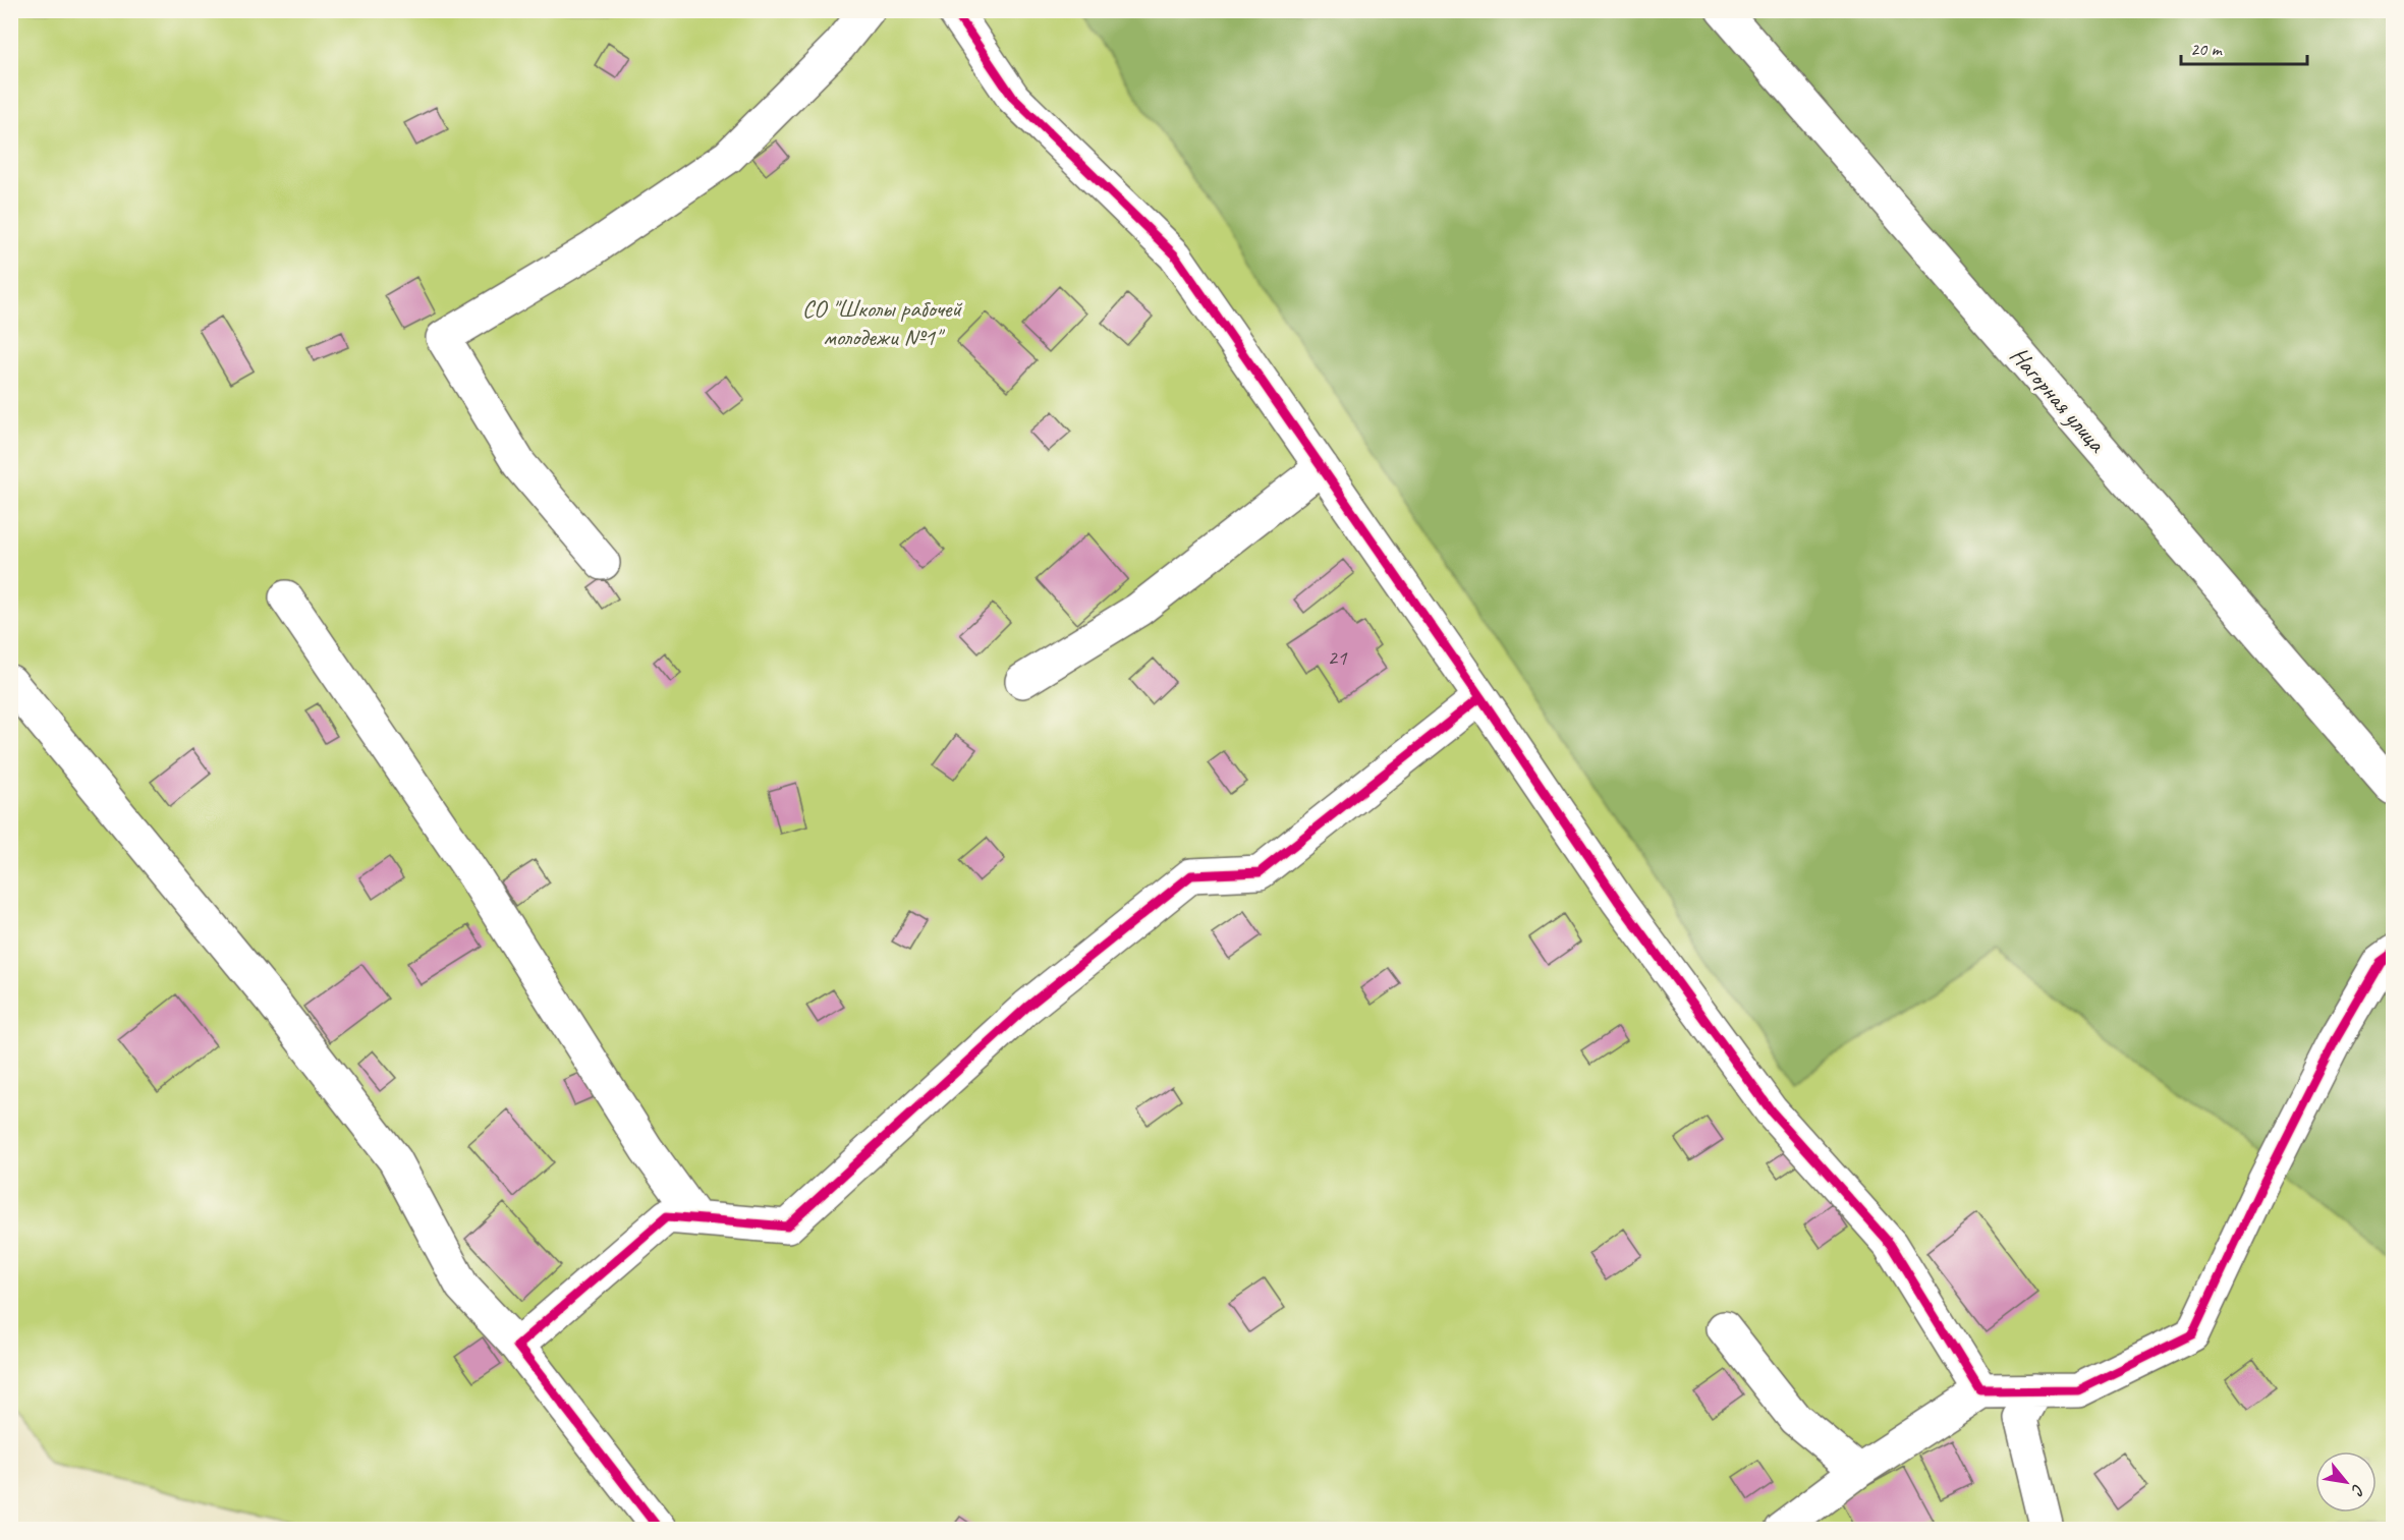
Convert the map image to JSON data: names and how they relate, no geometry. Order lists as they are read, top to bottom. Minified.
{"streets":{"street":["Нагорная улица"]},"parks":["СО \"Школы рабочей молодежи №1\""],"house_numbers":["21"],"scale_bar":"20 m","north":"bottom right"}
